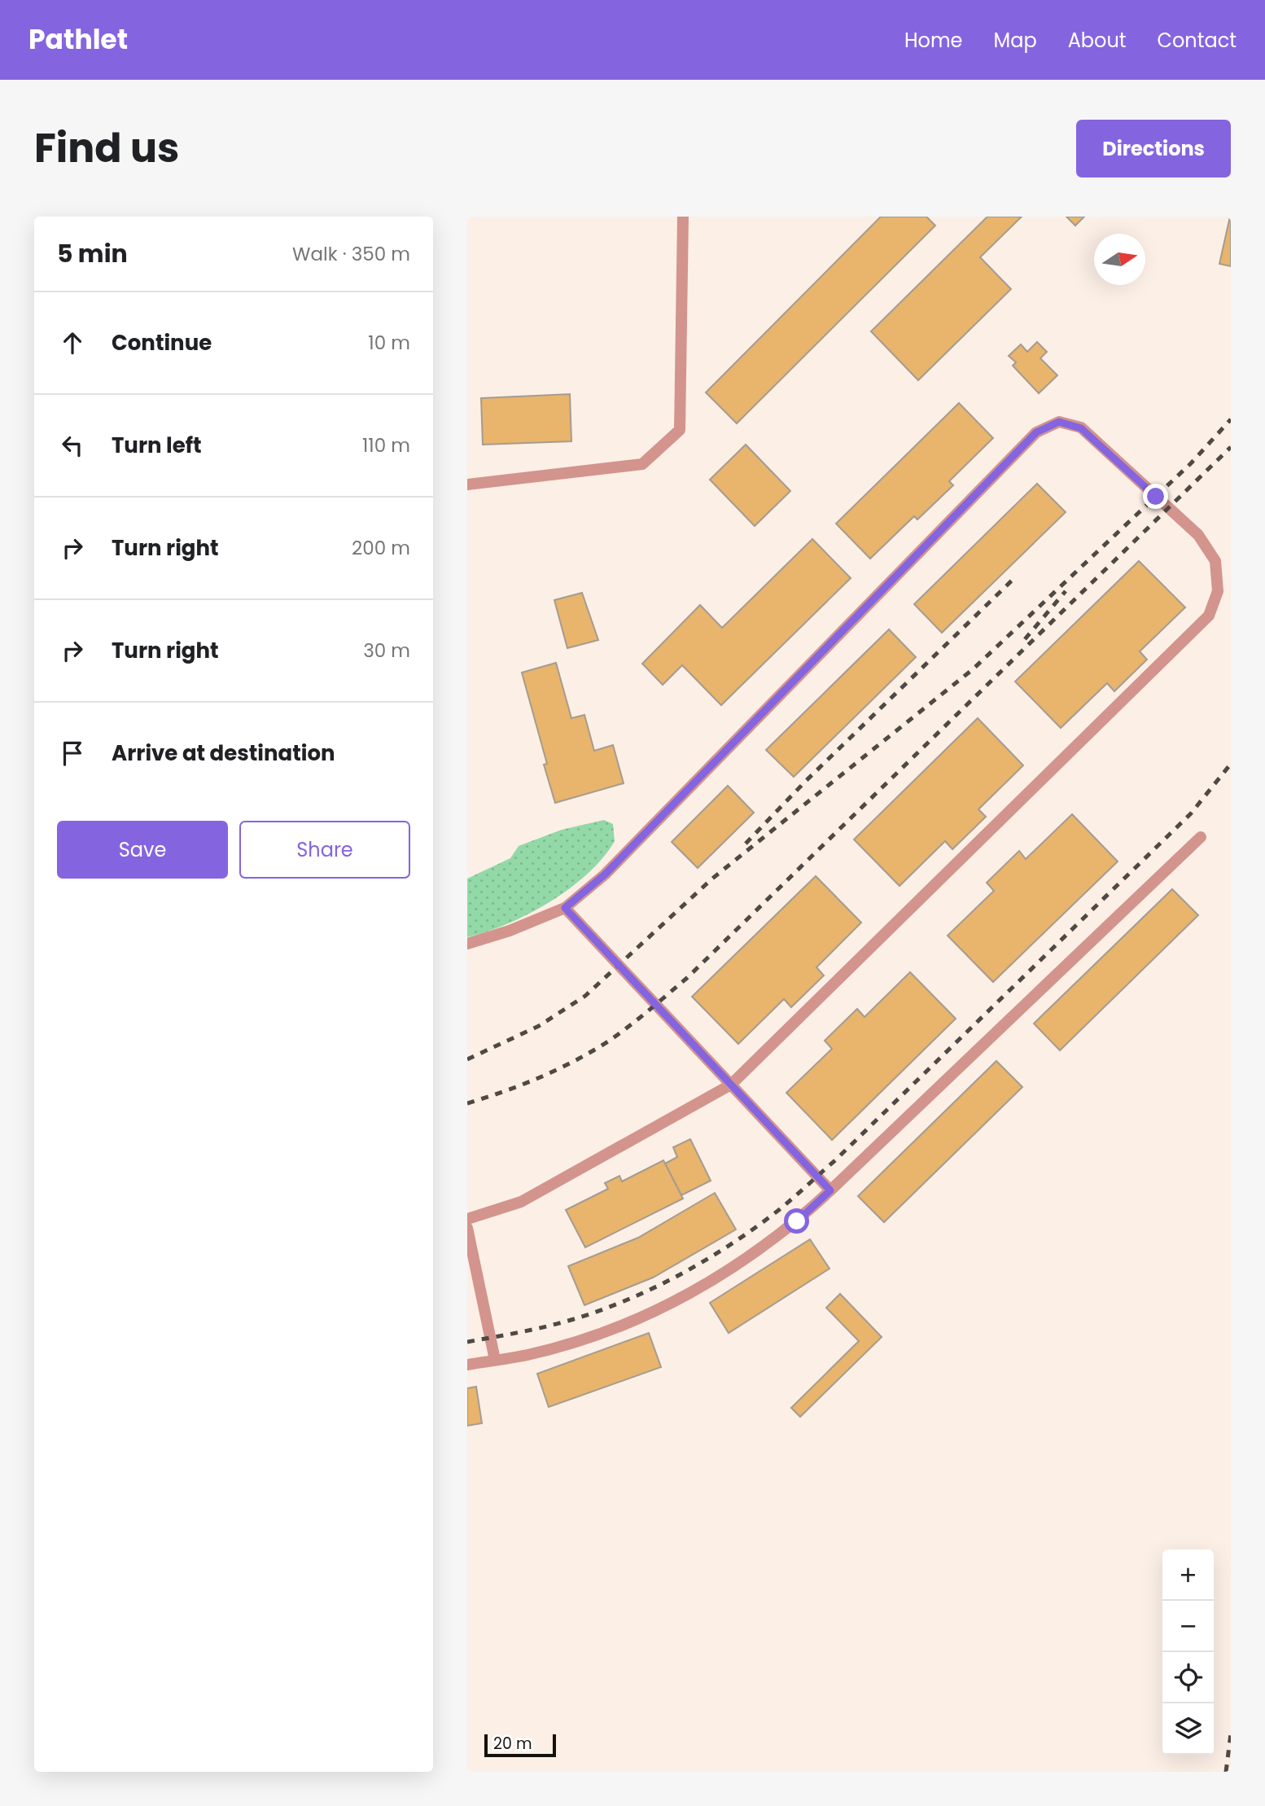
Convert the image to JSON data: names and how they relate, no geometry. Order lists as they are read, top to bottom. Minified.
{"scale_bar":"20 m","north":"right","page":{"header":"Pathlet","nav":["Home","Map","About","Contact"],"title":"Find us","buttons":["Directions",["Save","Share"]],"heading":["5 min","Walk · 350 m"],"list":[["Continue","10 m"],["Turn left","110 m"],["Turn right","200 m"],["Turn right","30 m"],"Arrive at destination"],"map_buttons":["+","−"],"scale":"20 m"}}
